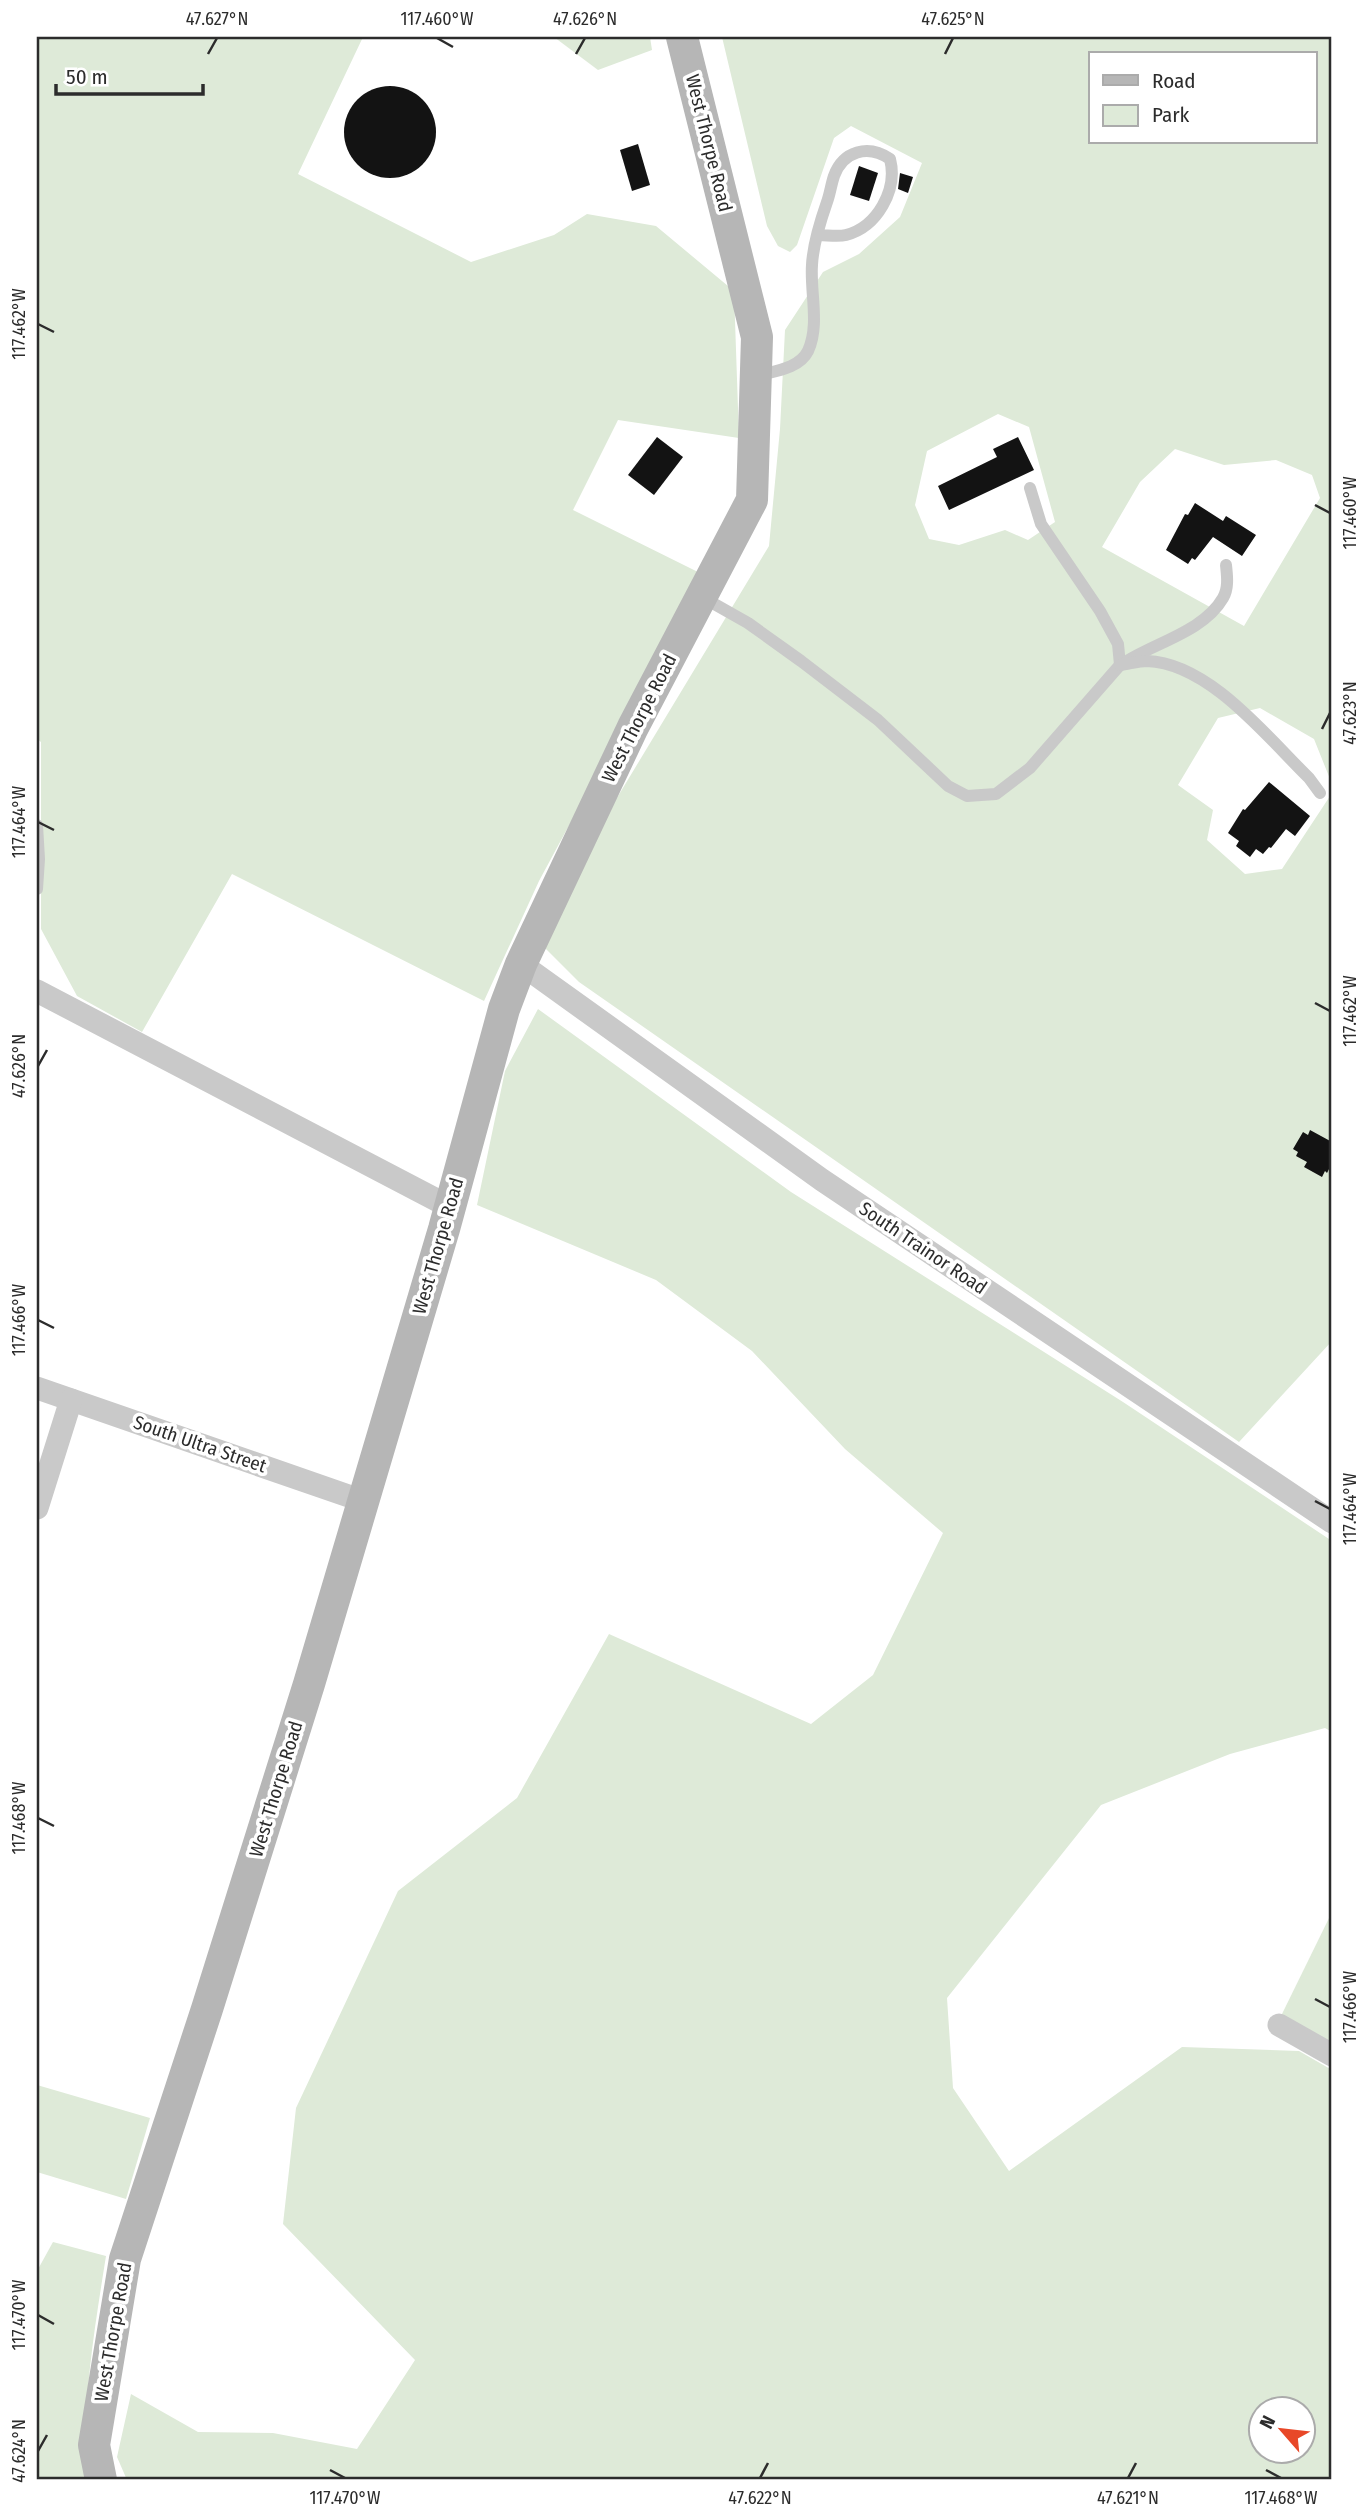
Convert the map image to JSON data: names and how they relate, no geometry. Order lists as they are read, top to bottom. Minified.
{"streets":{"street":["West Thorpe Road","South Trainor Road","South Ultra Street"]},"crossings":[["West Thorpe Road","South Trainor Road"],["West Thorpe Road","South Ultra Street"]],"legend":["Road","Park"],"scale_bar":"50 m","north":"top left","coordinates":["47.627°N","117.460°W","47.626°N","47.625°N","117.462°W","47.623°N","117.464°W","117.466°W","117.468°W","117.470°W","47.624°N","47.622°N","47.621°N"]}
